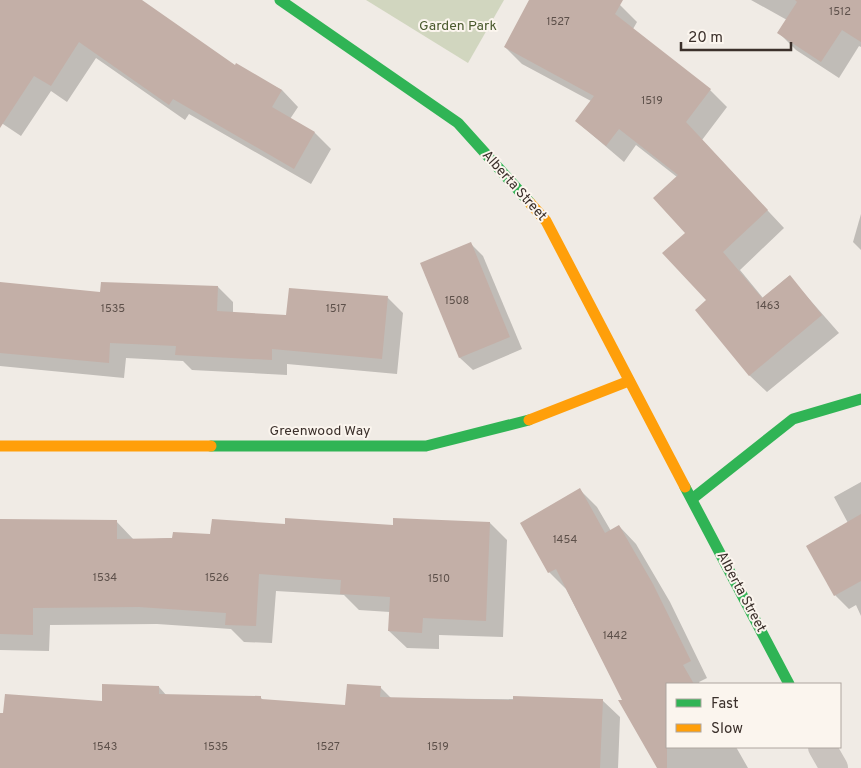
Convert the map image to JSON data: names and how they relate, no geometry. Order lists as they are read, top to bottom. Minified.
{"streets":{"street":["Alberta Street","Greenwood Way"]},"crossings":[["Alberta Street","Greenwood Way"]],"parks":["Garden Park"],"house_numbers":["1512","1527","1519","1508","1463","1535","1517","1454","1534","1526","1510","1442","1543","1535","1527","1519"],"legend":["Fast","Slow"],"scale_bar":"20 m"}
